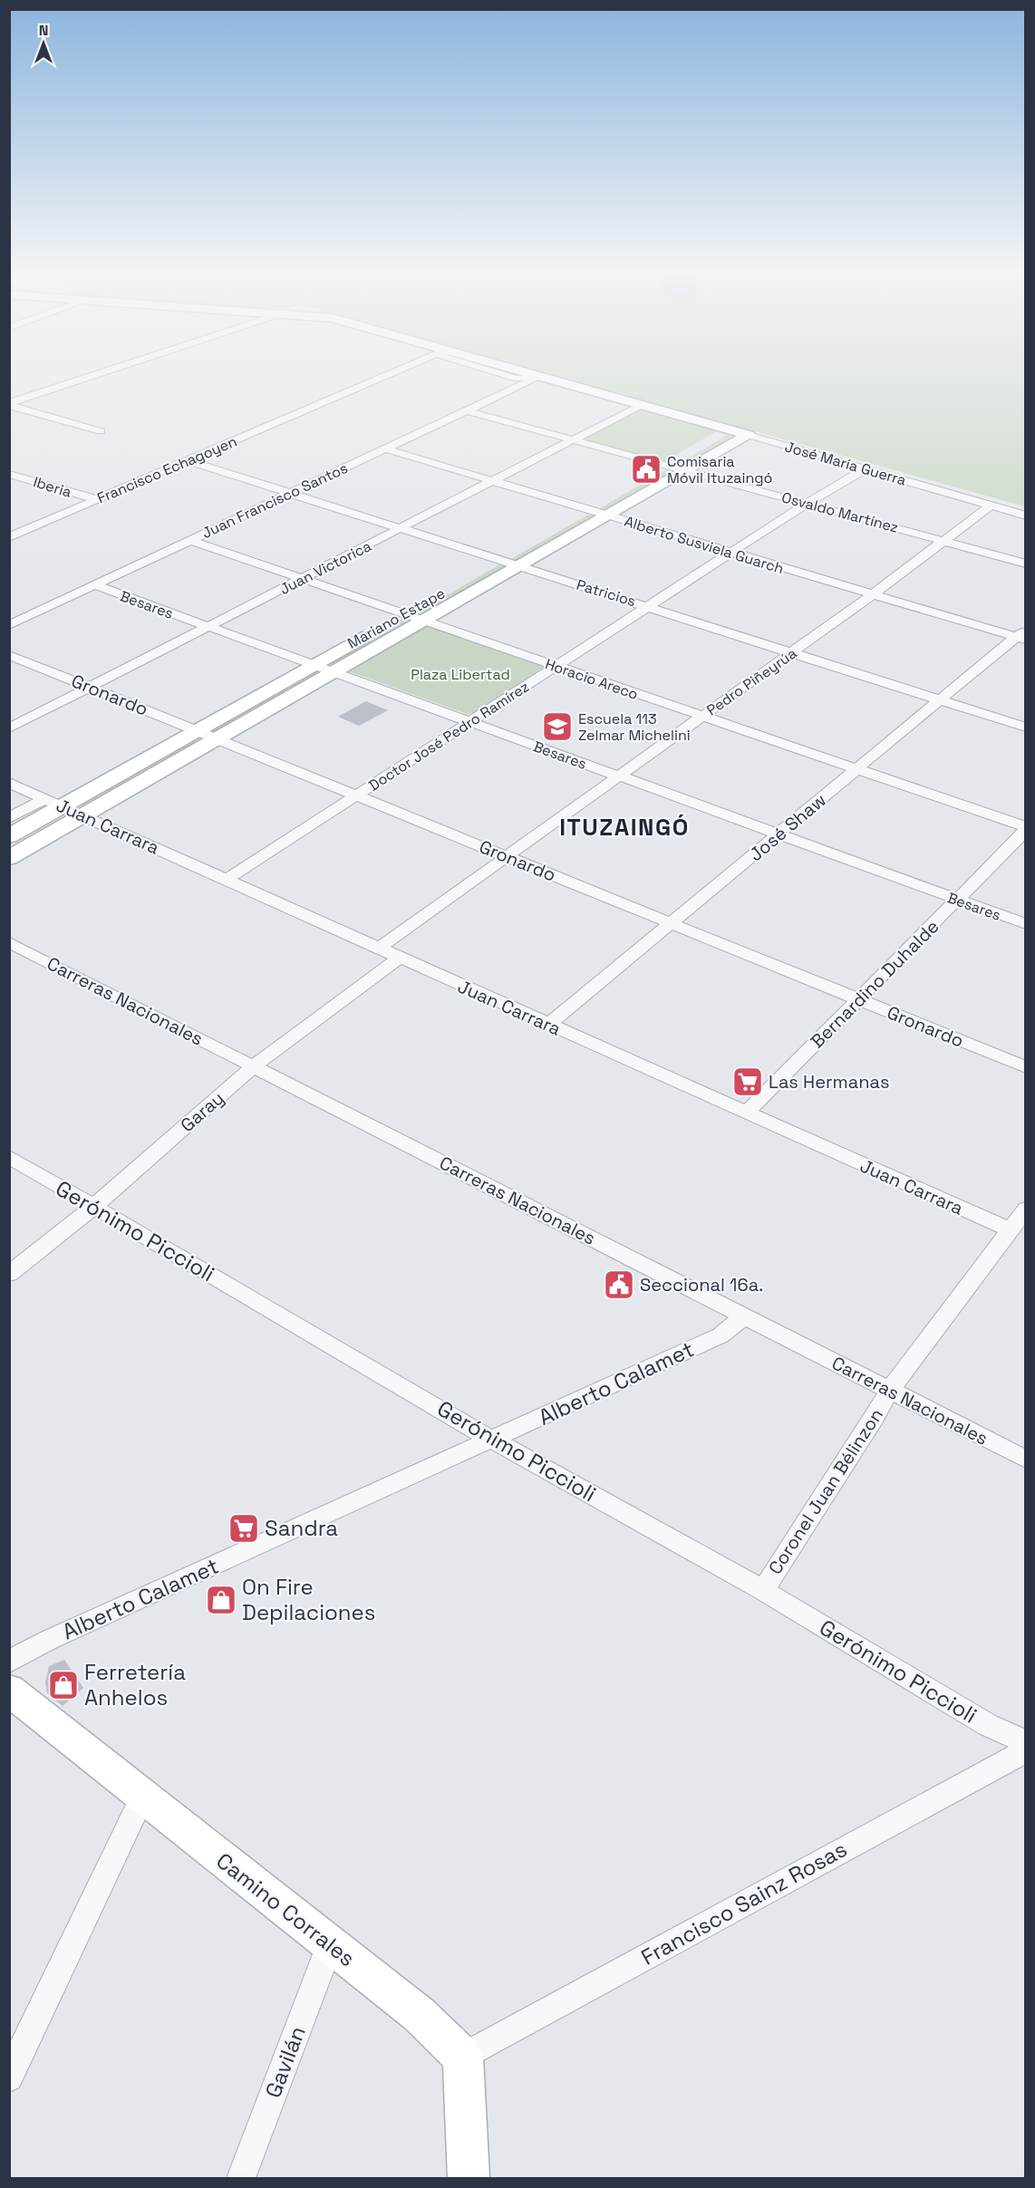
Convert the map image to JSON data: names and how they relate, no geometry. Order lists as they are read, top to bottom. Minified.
{"streets":{"street":["José María Guerra","Francisco Echagoyen","Iberia","Juan Francisco Santos","Osvaldo Martínez","Alberto Susviela Guarch","Juan Victorica","Patricios","Besares","Mariano Estape","Horacio Areco","Pedro Piñeyrúa","Gronardo","Doctor José Pedro Ramírez","Juan Carrara","José Shaw","Bernardino Duhalde","Carreras Nacionales","Garay","Gerónimo Piccioli","Alberto Calamet","Coronel Juan Bélinzon","Francisco Sainz Rosas","Camino Corrales","Gavilán"]},"crossings":[["José María Guerra","Juan Francisco Santos"],["José María Guerra","Juan Victorica"],["José María Guerra","Mariano Estape"],["José María Guerra","Pedro Piñeyrúa"],["José María Guerra","Doctor José Pedro Ramírez"],["Francisco Echagoyen","Iberia"],["Francisco Echagoyen","Patricios"],["Juan Francisco Santos","Osvaldo Martínez"],["Juan Francisco Santos","Alberto Susviela Guarch"],["Juan Francisco Santos","Patricios"],["Juan Francisco Santos","Besares"],["Juan Francisco Santos","Horacio Areco"],["Osvaldo Martínez","Juan Victorica"],["Osvaldo Martínez","Mariano Estape"],["Osvaldo Martínez","Pedro Piñeyrúa"],["Osvaldo Martínez","Doctor José Pedro Ramírez"],["Alberto Susviela Guarch","Juan Victorica"],["Alberto Susviela Guarch","Mariano Estape"],["Alberto Susviela Guarch","Pedro Piñeyrúa"],["Alberto Susviela Guarch","Doctor José Pedro Ramírez"],["Alberto Susviela Guarch","José Shaw"],["Juan Victorica","Patricios"],["Juan Victorica","Besares"],["Juan Victorica","Horacio Areco"],["Juan Victorica","Gronardo"],["Patricios","Mariano Estape"],["Patricios","Pedro Piñeyrúa"],["Patricios","Doctor José Pedro Ramírez"],["Patricios","José Shaw"],["Besares","Mariano Estape"],["Besares","Pedro Piñeyrúa"],["Besares","Doctor José Pedro Ramírez"],["Besares","José Shaw"],["Besares","Bernardino Duhalde"],["Mariano Estape","Horacio Areco"],["Mariano Estape","Gronardo"],["Mariano Estape","Juan Carrara"],["Horacio Areco","Pedro Piñeyrúa"],["Horacio Areco","Doctor José Pedro Ramírez"],["Horacio Areco","José Shaw"],["Horacio Areco","Bernardino Duhalde"],["Pedro Piñeyrúa","Gronardo"],["Pedro Piñeyrúa","Juan Carrara"],["Gronardo","Doctor José Pedro Ramírez"],["Gronardo","José Shaw"],["Gronardo","Bernardino Duhalde"],["Doctor José Pedro Ramírez","Juan Carrara"],["Juan Carrara","José Shaw"],["Juan Carrara","Bernardino Duhalde"],["Juan Carrara","Garay"],["Juan Carrara","Coronel Juan Bélinzon"],["Carreras Nacionales","Garay"],["Carreras Nacionales","Alberto Calamet"],["Carreras Nacionales","Coronel Juan Bélinzon"],["Garay","Gerónimo Piccioli"],["Gerónimo Piccioli","Alberto Calamet"],["Gerónimo Piccioli","Coronel Juan Bélinzon"],["Francisco Sainz Rosas","Camino Corrales"],["Camino Corrales","Gavilán"]],"districts":["ITUZAINGÓ"],"parks":["Plaza Libertad"],"places":{"public building":["Comisaria Móvil Ituzaingó","Seccional 16a."],"school or university":["Escuela 113 Zelmar Michelini"],"supermarket":["Las Hermanas","Sandra"],"shop":["On Fire Depilaciones","Ferretería Anhelos"]},"north":"top"}
